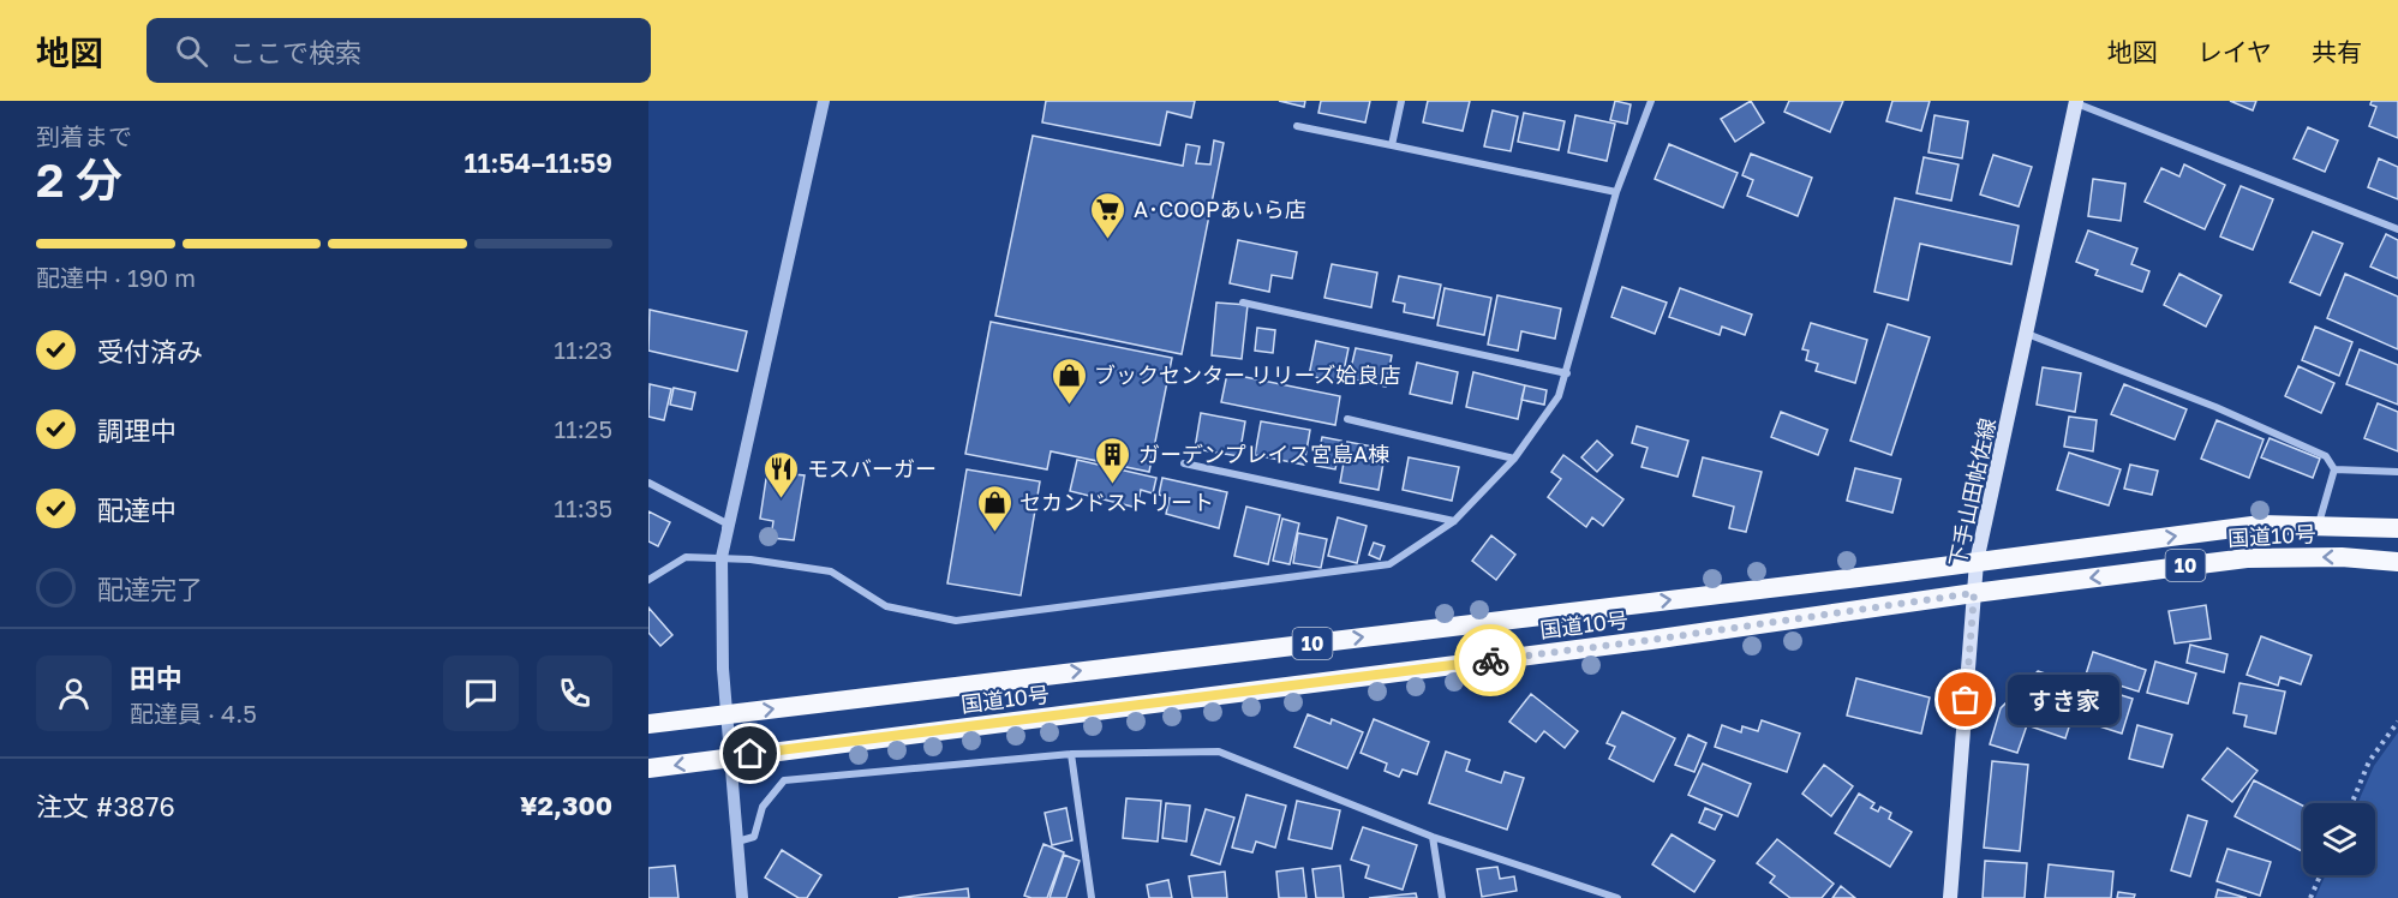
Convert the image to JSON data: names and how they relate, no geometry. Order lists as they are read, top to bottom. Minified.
{"streets":{"highway":["国道10号","10"],"main road":["下手山田帖佐線"]},"crossings":[["下手山田帖佐線","国道10号"]],"places":{"supermarket":["A･COOPあいら店"],"shop":["ブックセンター リリーズ姶良店","セカンドストリート"],"building":["ガーデンプレイス宮島A棟"],"restaurant":["モスバーガー"],"other":["すき家"]},"page":{"header":"地図","search":"ここで検索","nav":["地図","レイヤ","共有"],"heading":["2 分","到着まで","11:54–11:59"],"panel":["田中","配達員 · 4.5","注文 #3876","¥2,300"],"bar":"配達中 · 190 m","list":[["受付済み","11:23"],["調理中","11:25"],["配達中","11:35"],"配達完了"],"bubble":"すき家"}}
